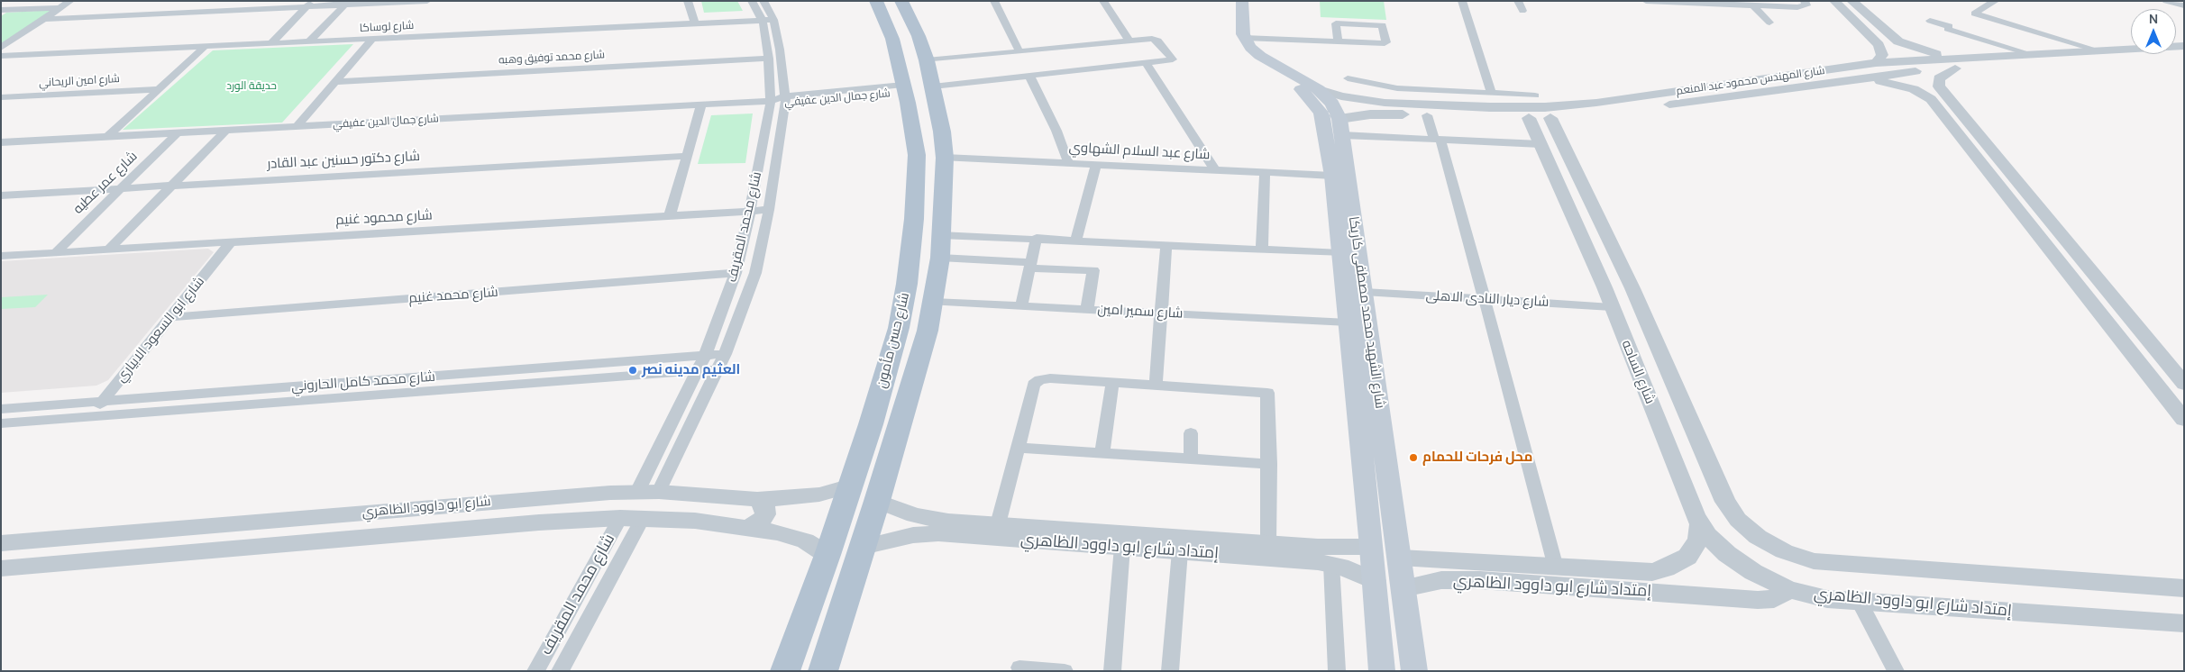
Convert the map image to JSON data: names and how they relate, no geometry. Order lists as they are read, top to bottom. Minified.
{"streets":{"main road":["شارع الشهيد محمد مصطفى كاريكا","شارع حسن مأمون"],"street":["شارع لوساكا","شارع محمد توفيق وهبه","شارع امين الريحاني","شارع المهندس محمود عبد المنعم","شارع جمال الدين عفيفي","شارع عبد السلام الشهاوي","شارع دكتور حسنين عبد القادر","شارع عمر عطيه","شارع محمود غنيم","شارع محمد المقريف","شارع محمد غنيم","شارع ديار النادى الاهلى","شارع سمير امين","شارع ابو السعود الابياري","شارع الساحه","شارع محمد كامل الحاروني","شارع ابو داوود الظاهري","إمتداد شارع ابو داوود الظاهري"]},"crossings":[["شارع لوساكا","شارع محمد المقريف"],["شارع محمد توفيق وهبه","شارع محمد المقريف"],["شارع المهندس محمود عبد المنعم","شارع الشهيد محمد مصطفى كاريكا"],["شارع المهندس محمود عبد المنعم","شارع الساحه"],["شارع جمال الدين عفيفي","شارع عمر عطيه"],["شارع جمال الدين عفيفي","شارع محمد المقريف"],["شارع جمال الدين عفيفي","شارع حسن مأمون"],["شارع عبد السلام الشهاوي","شارع الشهيد محمد مصطفى كاريكا"],["شارع عبد السلام الشهاوي","شارع حسن مأمون"],["شارع دكتور حسنين عبد القادر","شارع عمر عطيه"],["شارع عمر عطيه","شارع محمود غنيم"],["شارع محمود غنيم","شارع محمد المقريف"],["شارع محمود غنيم","شارع ابو السعود الابياري"],["شارع محمد المقريف","شارع محمد غنيم"],["شارع محمد المقريف","شارع محمد كامل الحاروني"],["شارع محمد المقريف","شارع ابو داوود الظاهري"],["شارع محمد غنيم","شارع ابو السعود الابياري"],["شارع ديار النادى الاهلى","شارع الشهيد محمد مصطفى كاريكا"],["شارع ديار النادى الاهلى","شارع الساحه"],["شارع سمير امين","شارع الشهيد محمد مصطفى كاريكا"],["شارع سمير امين","شارع حسن مأمون"],["شارع الشهيد محمد مصطفى كاريكا","إمتداد شارع ابو داوود الظاهري"],["شارع ابو السعود الابياري","شارع محمد كامل الحاروني"],["شارع حسن مأمون","شارع ابو داوود الظاهري"],["شارع حسن مأمون","إمتداد شارع ابو داوود الظاهري"],["شارع الساحه","إمتداد شارع ابو داوود الظاهري"]],"parks":["حديقة الورد"],"places":["العثيم مدينه نصر","محل فرحات للحمام"],"north":"top"}
